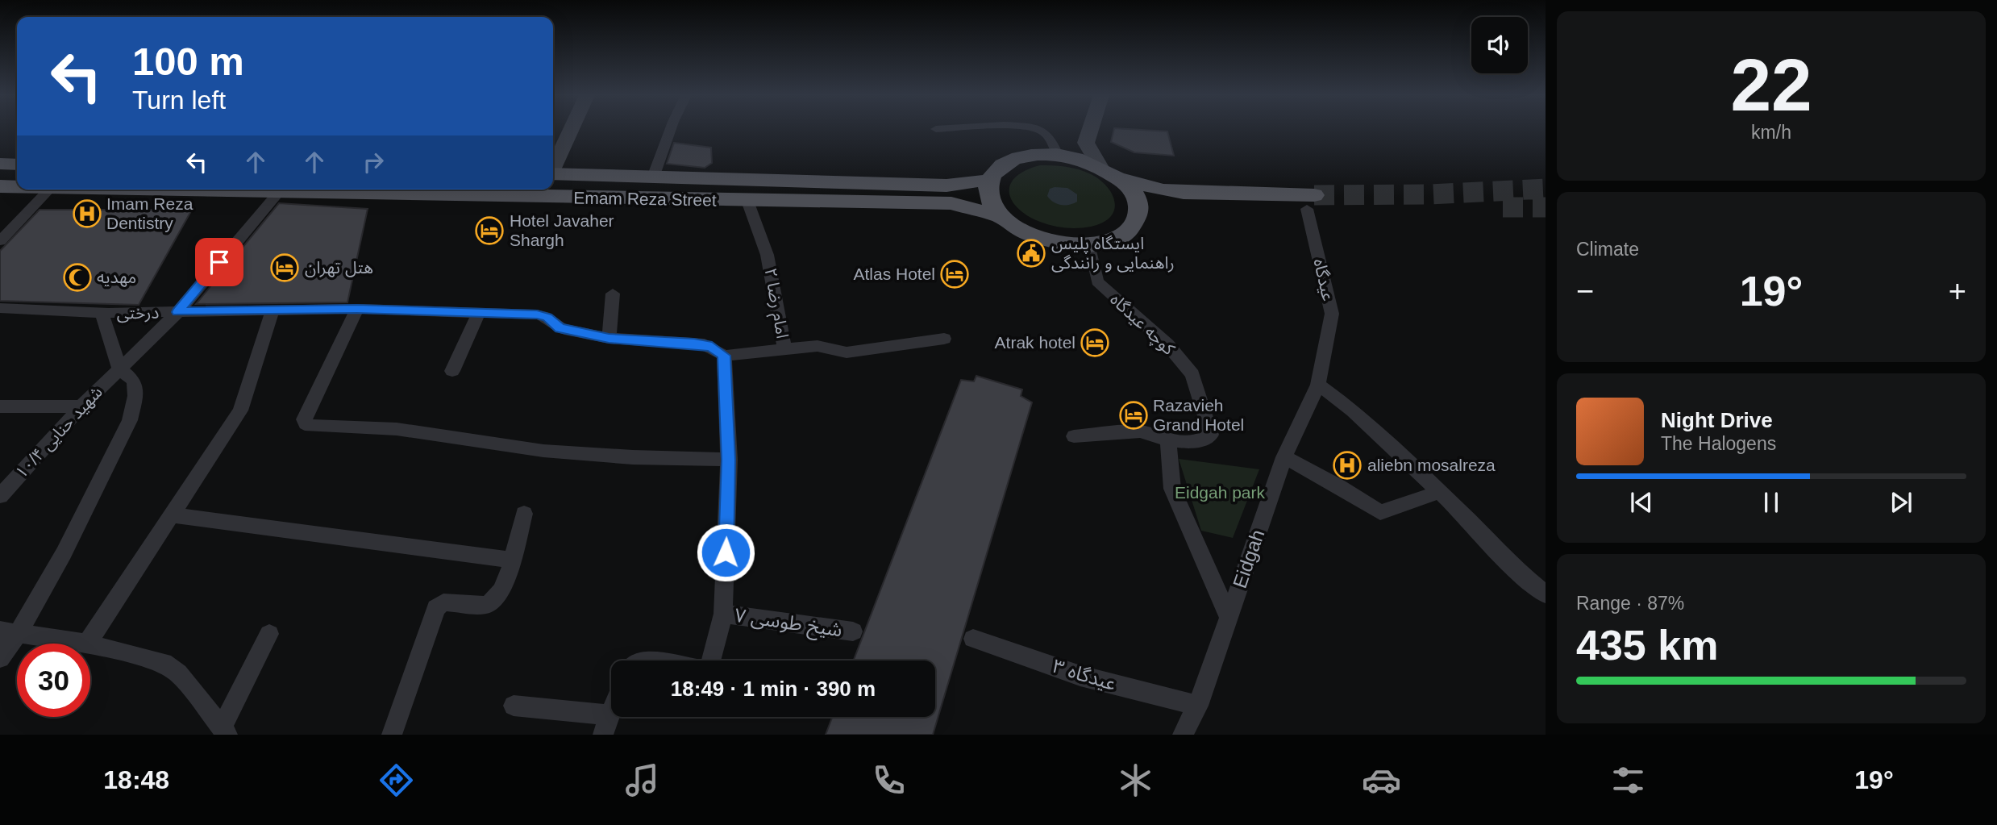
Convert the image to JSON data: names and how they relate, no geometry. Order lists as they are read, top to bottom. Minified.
{"streets":{"main road":["Emam Reza Street"],"street":["عیدگاه","امام رضا ۲","درختی","کوچه عیدگاه","شهید حنایی ۱۰/۴","Eidgah","شیخ طوسی ۷","عیدگاه ۳"]},"crossings":[["Emam Reza Street","امام رضا ۲"],["Emam Reza Street","کوچه عیدگاه"],["Emam Reza Street","شهید حنایی ۱۰/۴"],["عیدگاه","Eidgah"],["امام رضا ۲","درختی"],["درختی","شهید حنایی ۱۰/۴"],["Eidgah","عیدگاه ۳"]],"parks":["Eidgah park"],"places":{"hospital":["Imam Reza Dentistry","aliebn mosalreza"],"hotel":["Hotel Javaher Shargh","هتل تهران","Atlas Hotel","Atrak hotel","Razavieh Grand Hotel"],"public building":["ایستگاه پلیس راهنمایی و رانندگی"],"mosque":["مهدیه"]},"page":{"tile":[["22","km/h"],"Climate",["Range · 87%","435 km"]],"turn":["100 m","Turn left"],"heat":["−","19°","+"],"song":["Night Drive","The Halogens"],"limit":"30","trip":"18:49 · 1 min · 390 m","tabs":["18:48","19°"]}}
